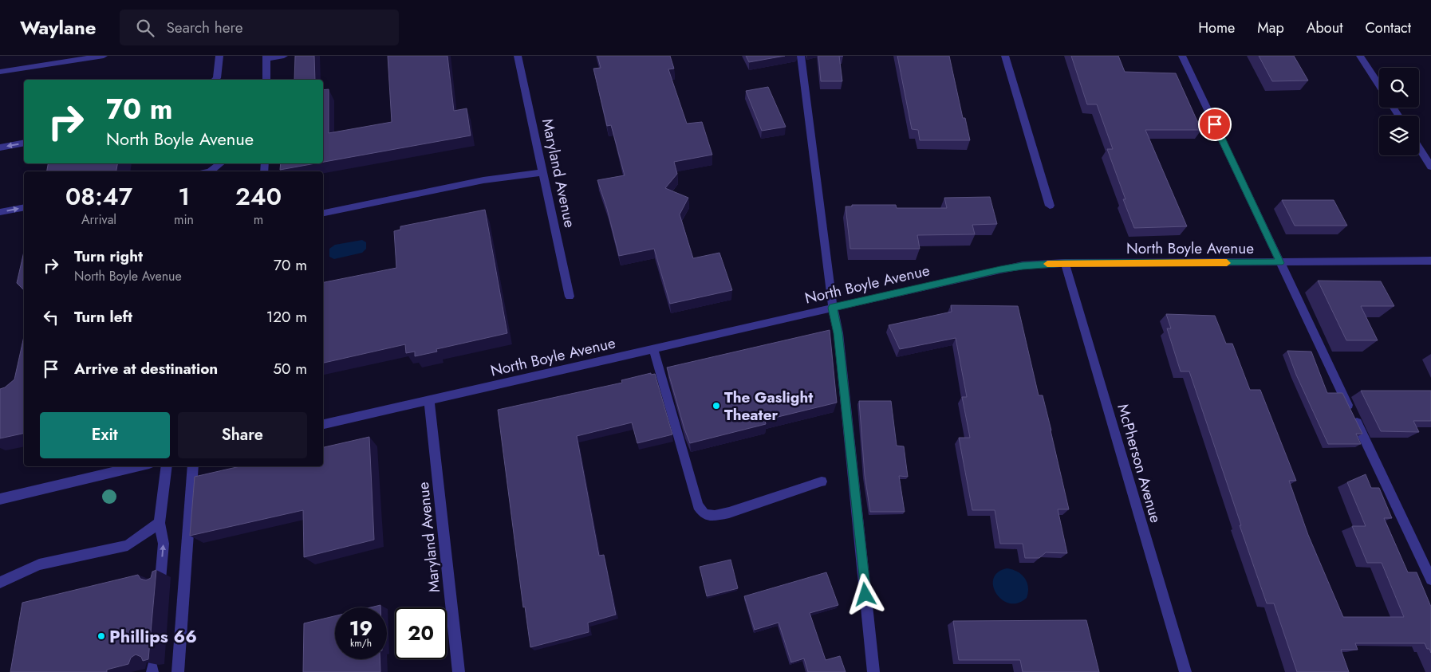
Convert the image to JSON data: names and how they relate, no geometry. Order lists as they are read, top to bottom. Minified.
{"streets":{"street":["Maryland Avenue","North Boyle Avenue","McPherson Avenue"]},"crossings":[["Maryland Avenue","North Boyle Avenue"],["North Boyle Avenue","McPherson Avenue"]],"places":["The Gaslight Theater","Phillips 66"],"page":{"header":"Waylane","search":"Search here","nav":["Home","Map","About","Contact"],"turn":["70 m","North Boyle Avenue"],"eta":["08:47","Arrival","1","min","240","m"],"list":[{"name":"Turn right","note":"North Boyle Avenue","value":"70 m"},{"name":"Turn left","value":"120 m"},{"name":"Arrive at destination","value":"50 m"}],"buttons":["Exit","Share"],"speed":"19 km/h","limit":"20"}}
